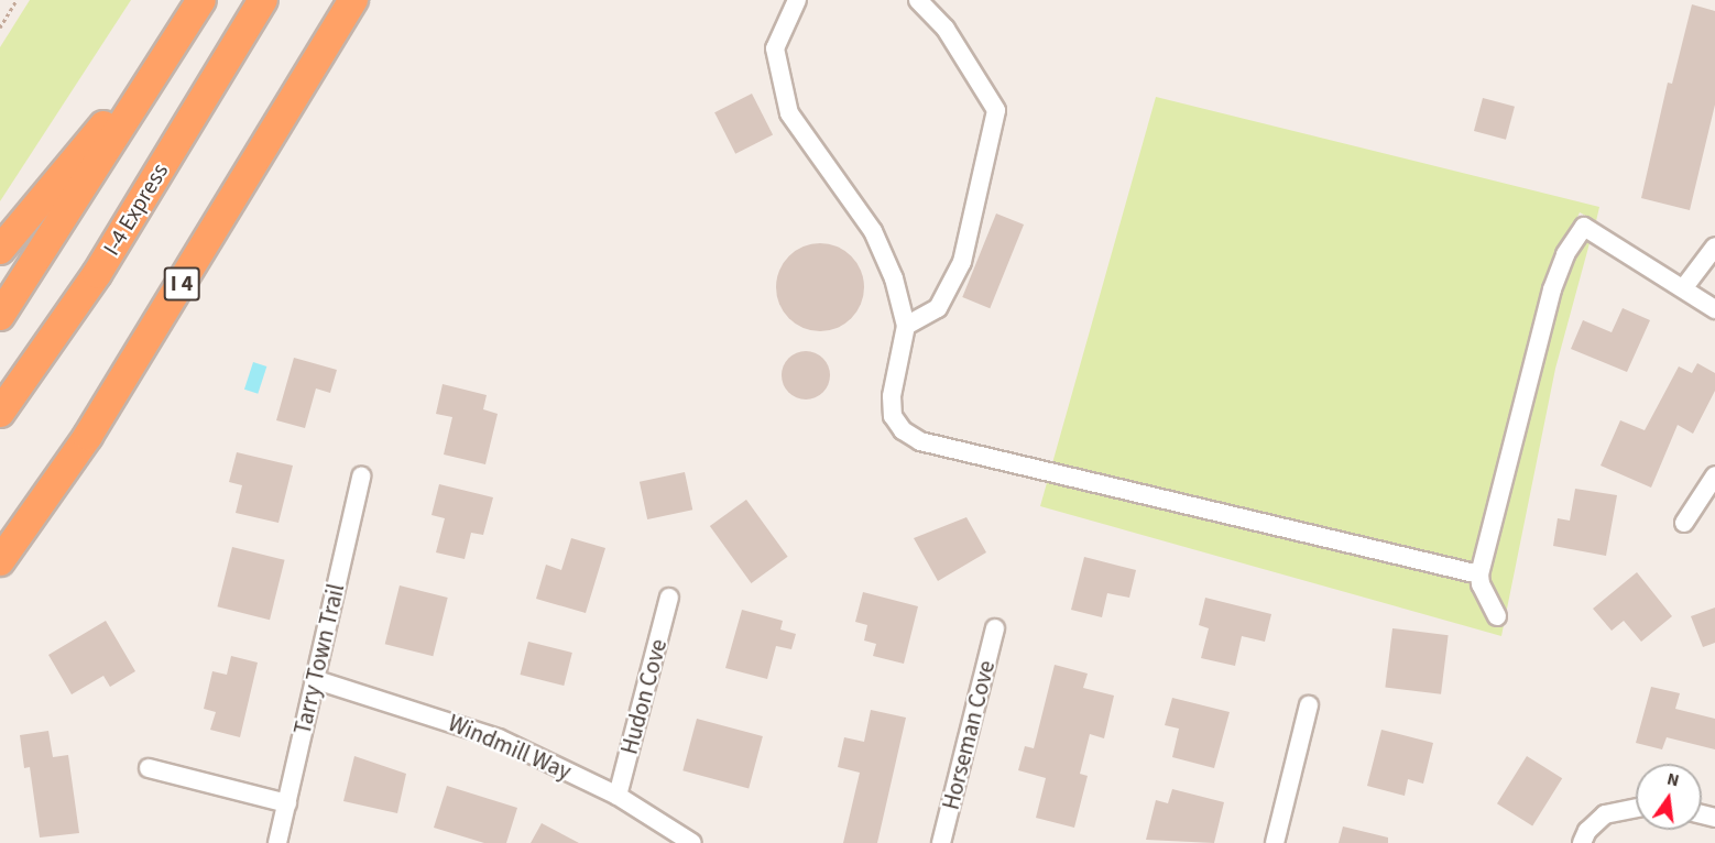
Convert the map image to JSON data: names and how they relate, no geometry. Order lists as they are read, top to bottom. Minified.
{"streets":{"highway":["I-4 Express","I 4"],"street":["Tarry Town Trail","Hudon Cove","Horseman Cove","Windmill Way"]},"crossings":[["Tarry Town Trail","Windmill Way"],["Hudon Cove","Windmill Way"]],"north":"top"}
